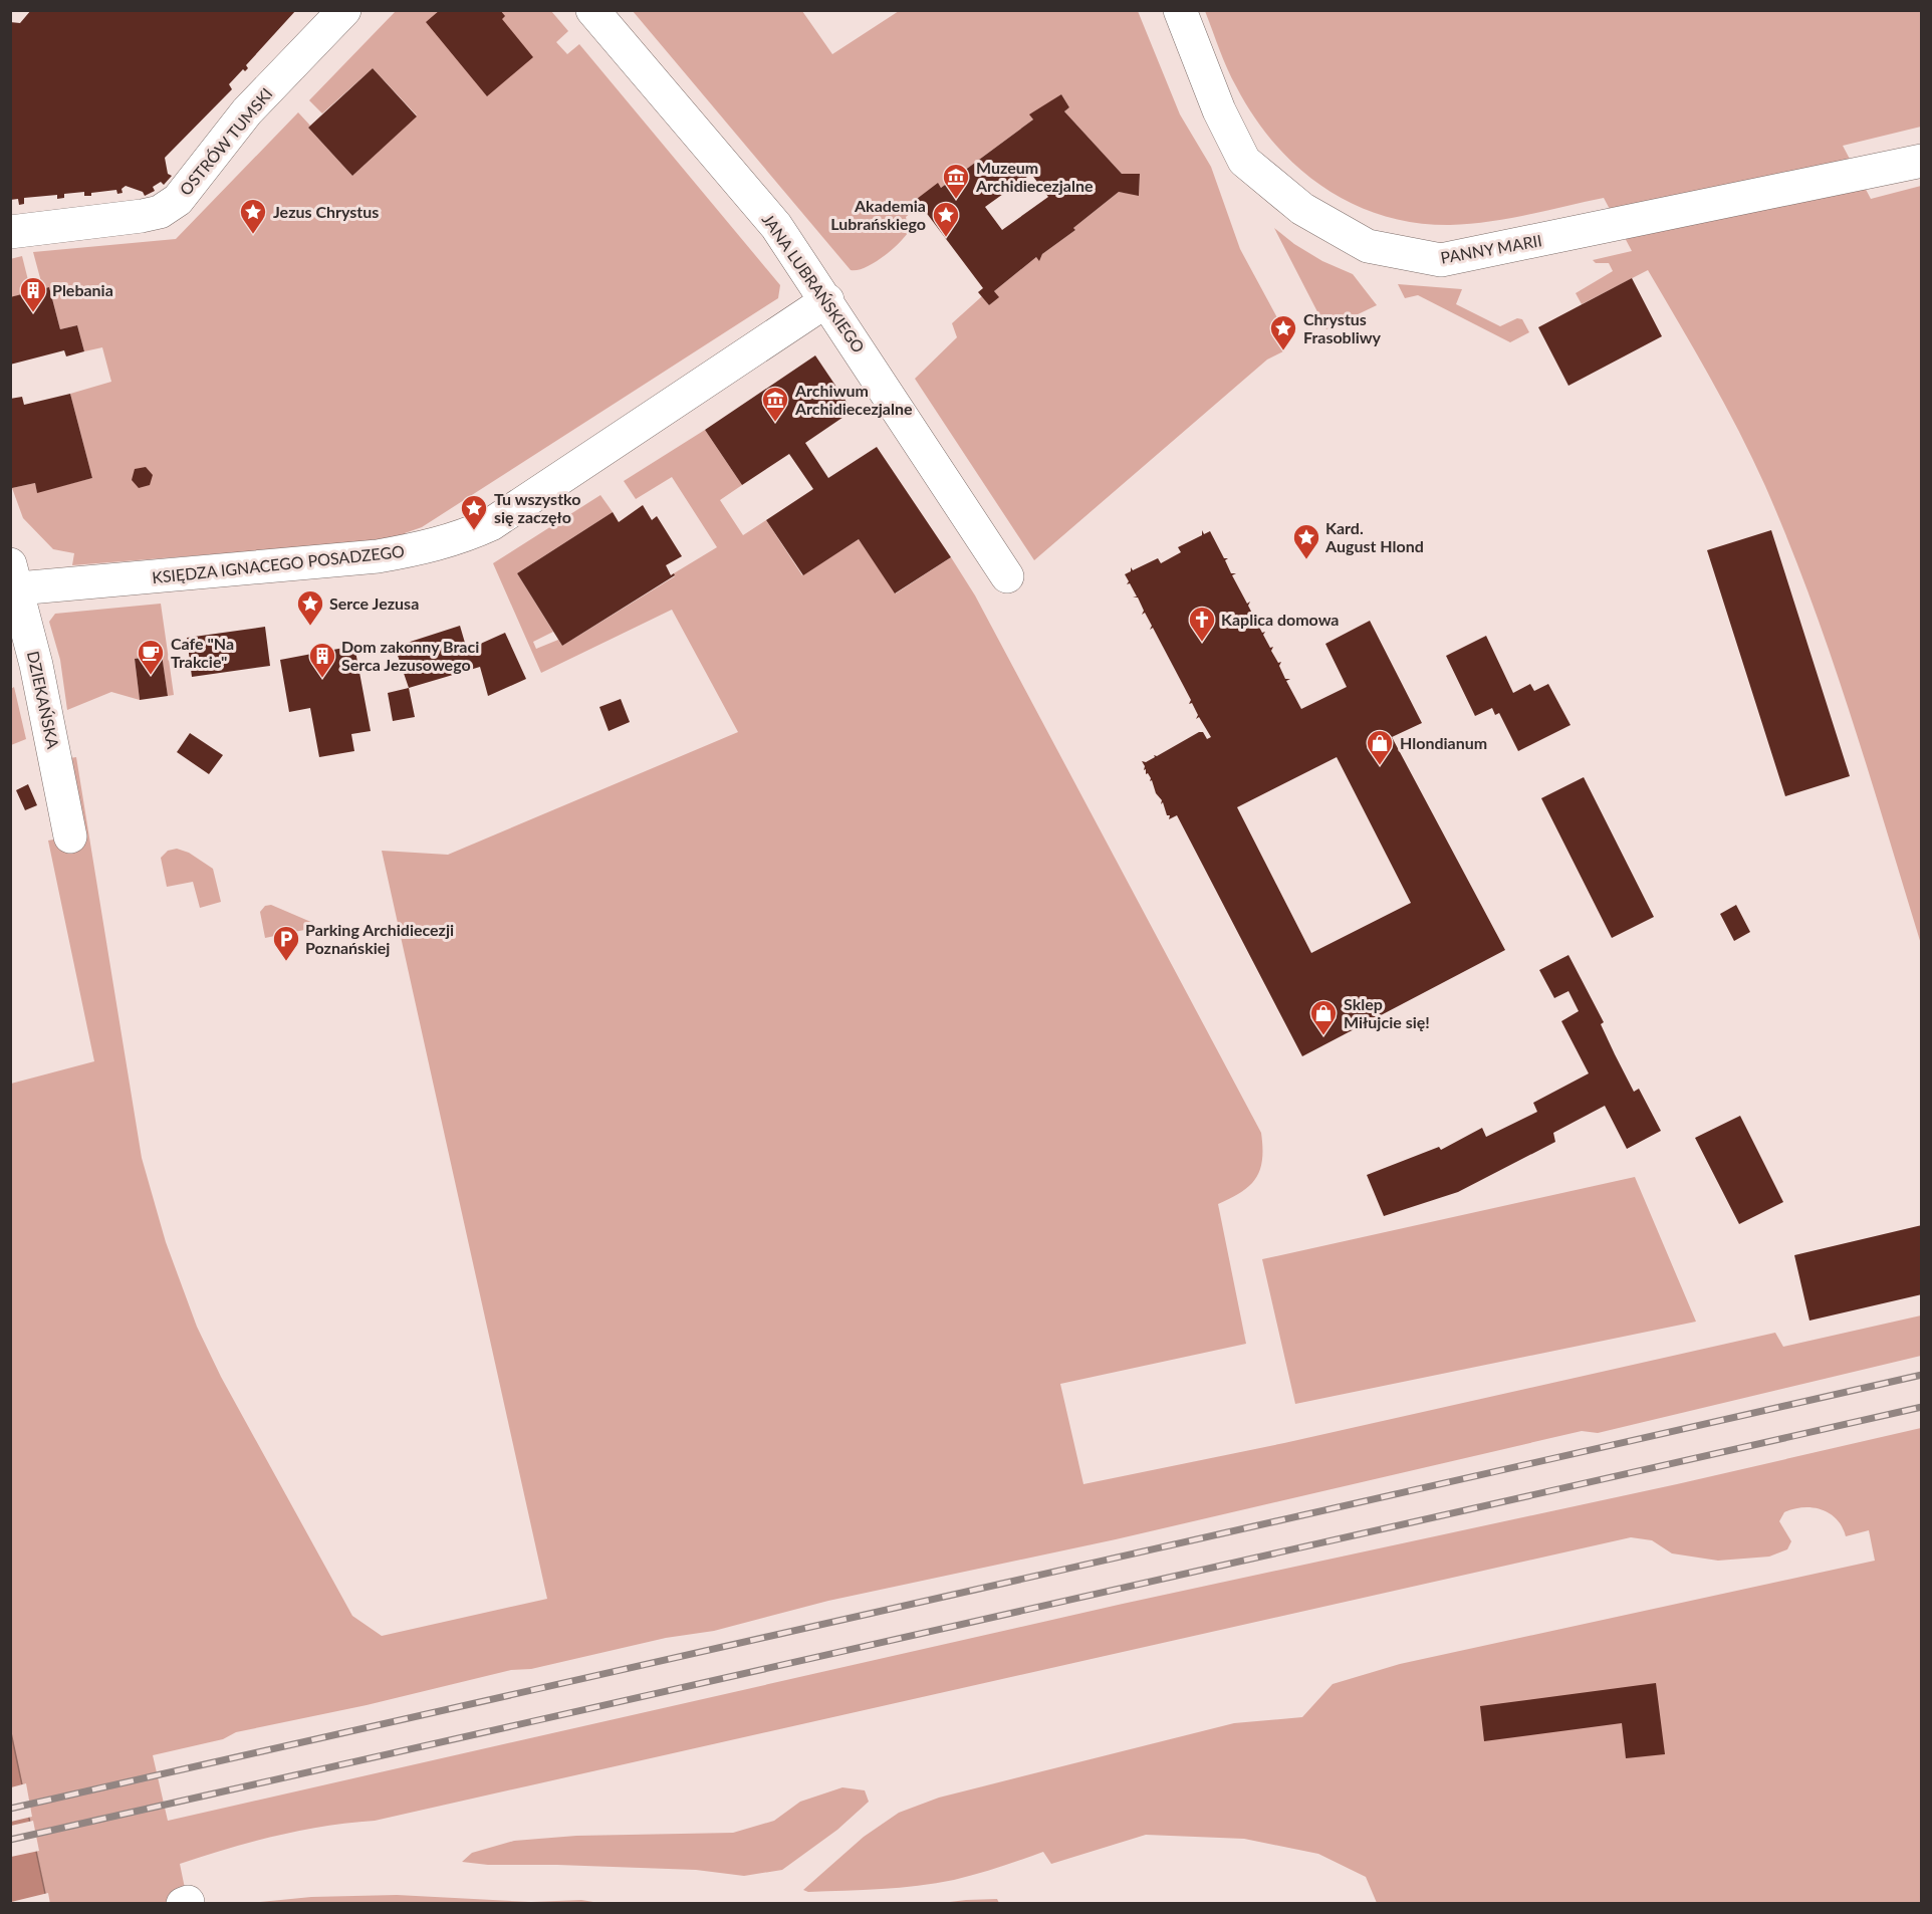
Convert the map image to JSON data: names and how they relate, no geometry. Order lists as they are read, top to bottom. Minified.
{"streets":{"street":["OSTRÓW TUMSKI","PANNY MARII","JANA LUBRAŃSKIEGO","KSIĘDZA IGNACEGO POSADZEGO","DZIEKAŃSKA"]},"crossings":[["JANA LUBRAŃSKIEGO","KSIĘDZA IGNACEGO POSADZEGO"],["KSIĘDZA IGNACEGO POSADZEGO","DZIEKAŃSKA"]],"places":{"museum":["Muzeum Archidiecezjalne","Archiwum Archidiecezjalne"],"place":["Jezus Chrystus","Akademia Lubrańskiego","Chrystus Frasobliwy","Tu wszystko się zaczęło","Kard. August Hlond","Serce Jezusa"],"building":["Plebania","Dom zakonny Braci Serca Jezusowego"],"church":["Kaplica domowa"],"cafe":["Cafe \"Na Trakcie\""],"shop":["Hlondianum","Sklep Miłujcie się!"],"parking":["Parking Archidiecezji Poznańskiej"]}}
